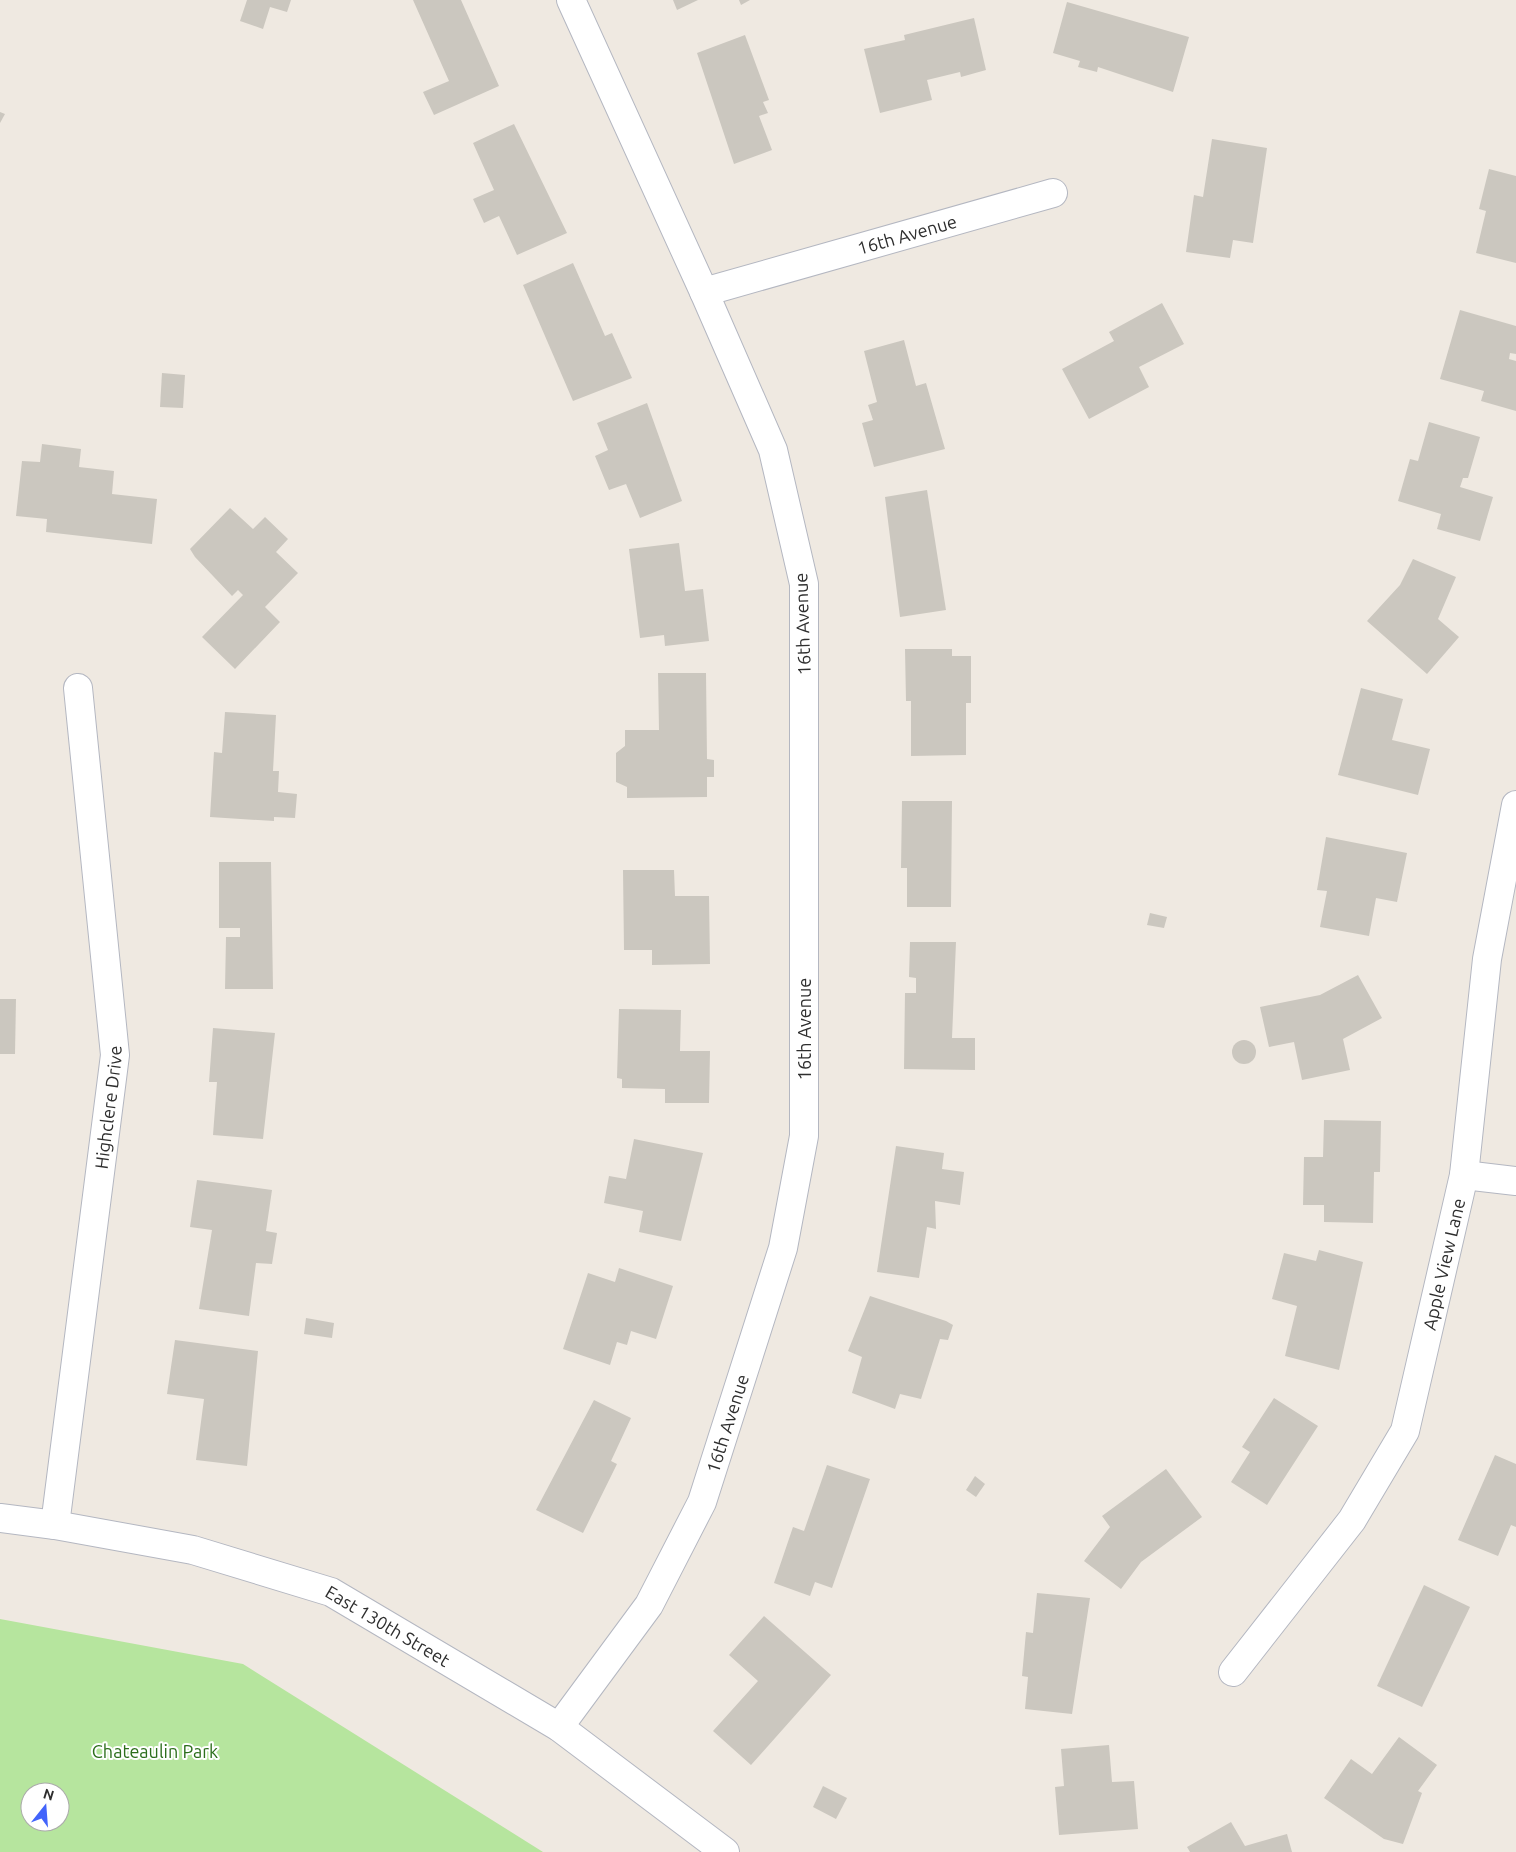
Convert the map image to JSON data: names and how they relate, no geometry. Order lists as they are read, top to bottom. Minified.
{"streets":{"street":["16th Avenue","Highclere Drive","Apple View Lane","East 130th Street"]},"crossings":[["16th Avenue","East 130th Street"],["Highclere Drive","East 130th Street"]],"parks":["Chateaulin Park"],"north":"top"}
